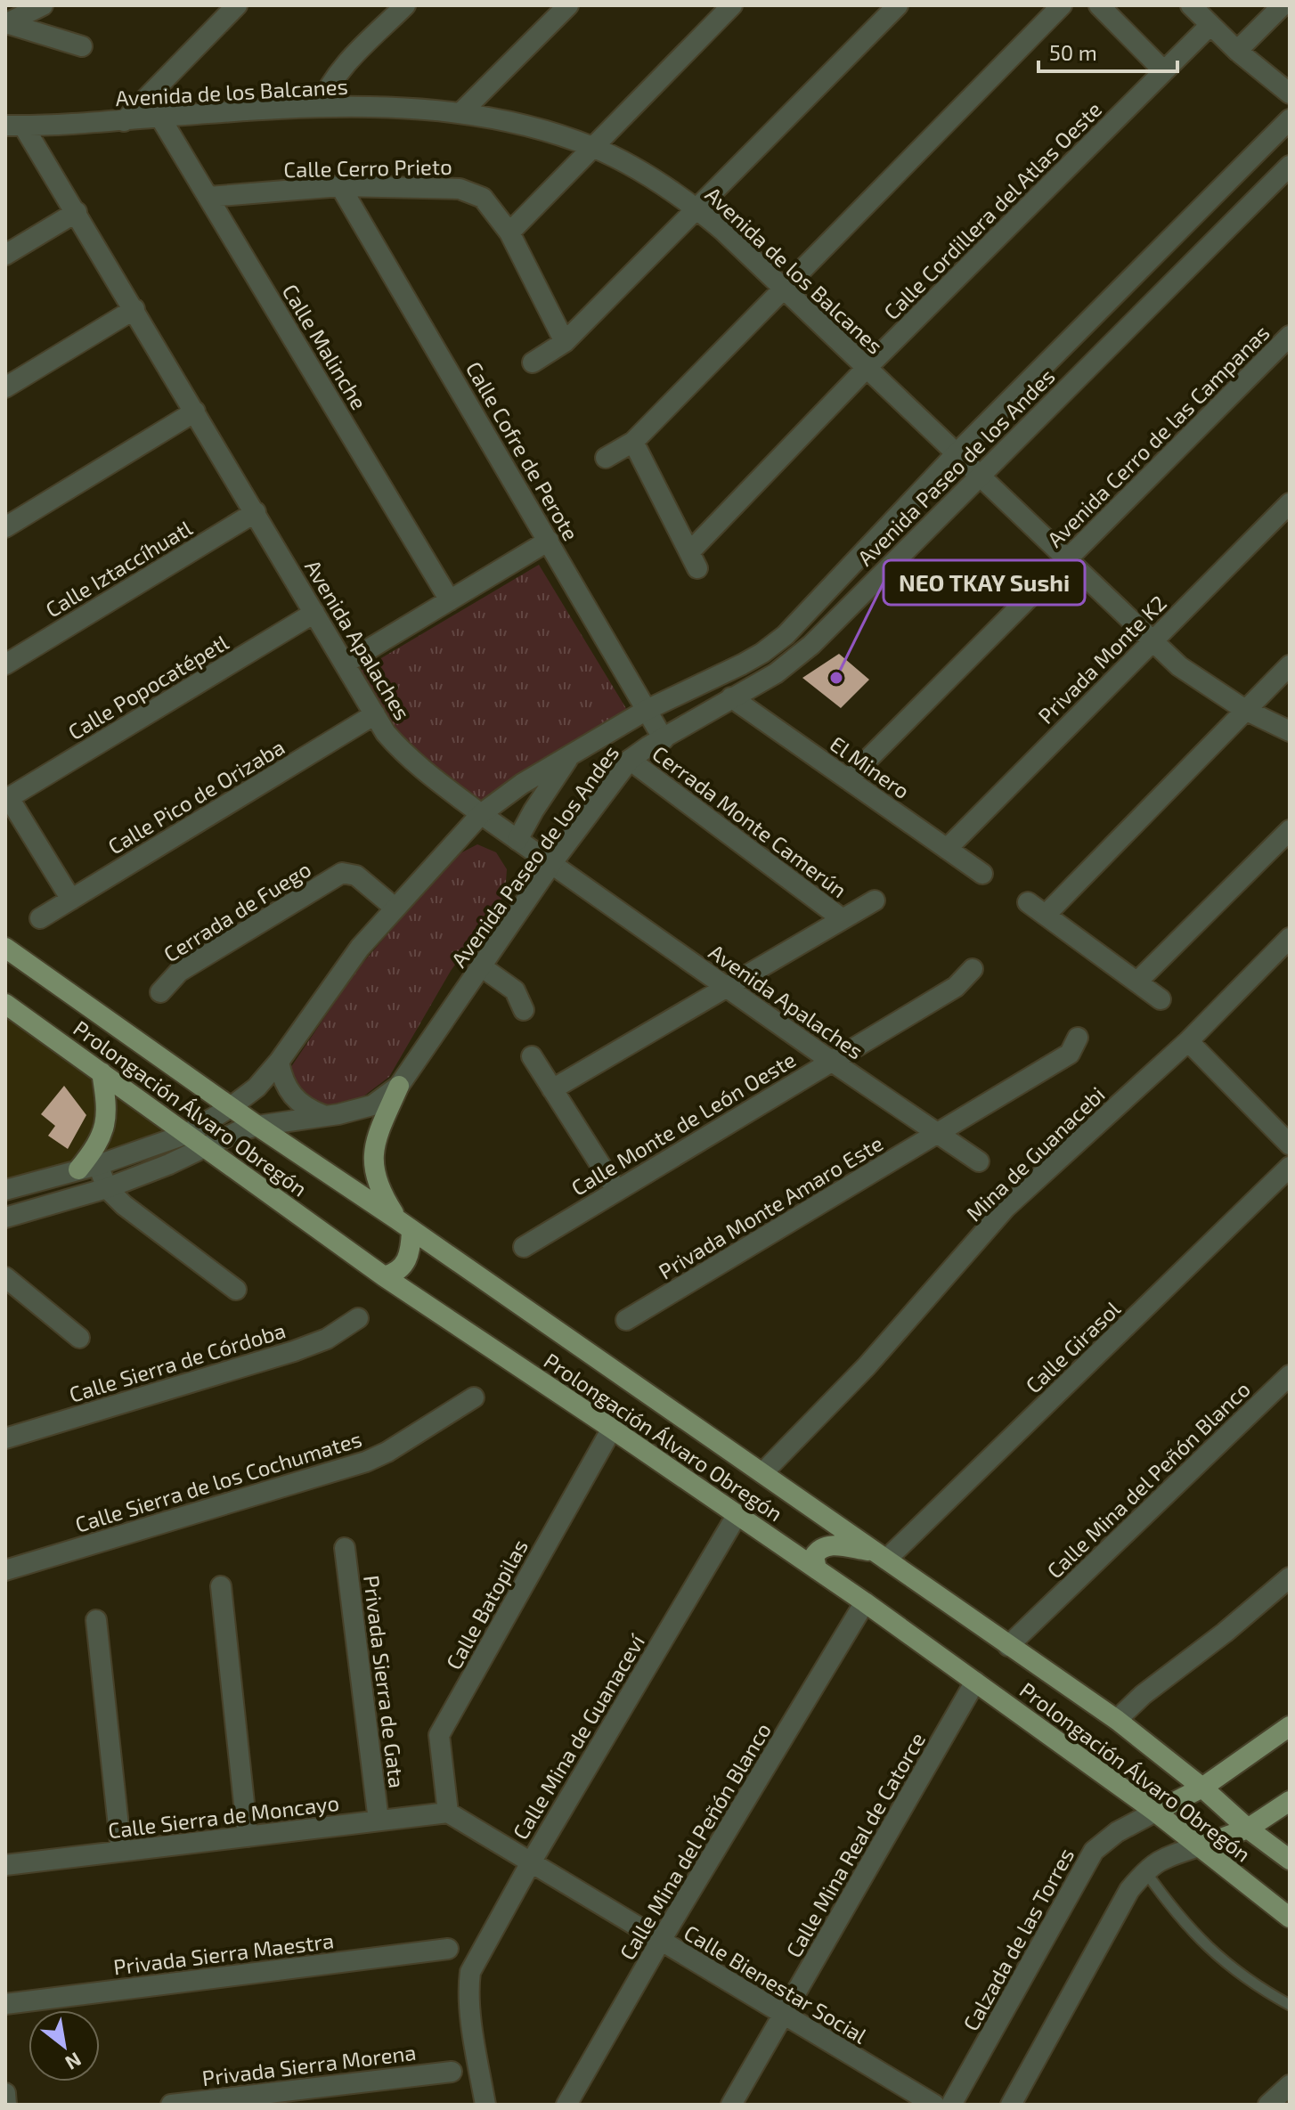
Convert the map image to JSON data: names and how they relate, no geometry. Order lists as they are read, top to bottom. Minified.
{"streets":{"main road":["Prolongación Álvaro Obregón","Calzada de las Torres"],"street":["Avenida de los Balcanes","Calle Cerro Prieto","Calle Cordillera del Atlas Oeste","Calle Malinche","Avenida Cerro de las Campanas","Calle Cofre de Perote","Avenida Paseo de los Andes","Calle Iztaccíhuatl","Avenida Apalaches","Privada Monte K2","Calle Popocatépetl","El Minero","Calle Pico de Orizaba","Cerrada Monte Camerún","Cerrada de Fuego","Calle Monte de León Oeste","Mina de Guanacebi","Privada Monte Amaro Este","Calle Girasol","Calle Sierra de Córdoba","Calle Mina del Peñón Blanco","Calle Sierra de los Cochumates","Calle Batopilas","Privada Sierra de Gata","Calle Mina de Guanaceví","Calle Sierra de Moncayo","Calle Mina Real de Catorce","Privada Sierra Maestra","Calle Bienestar Social","Privada Sierra Morena"]},"crossings":[["Avenida de los Balcanes","Calle Cordillera del Atlas Oeste"],["Avenida de los Balcanes","Calle Malinche"],["Avenida de los Balcanes","Avenida Cerro de las Campanas"],["Avenida de los Balcanes","Avenida Paseo de los Andes"],["Avenida de los Balcanes","Avenida Apalaches"],["Avenida de los Balcanes","Privada Monte K2"],["Calle Cerro Prieto","Calle Malinche"],["Calle Cerro Prieto","Calle Cofre de Perote"],["Avenida Cerro de las Campanas","El Minero"],["Calle Cofre de Perote","Avenida Paseo de los Andes"],["Avenida Paseo de los Andes","Avenida Apalaches"],["Avenida Paseo de los Andes","El Minero"],["Avenida Paseo de los Andes","Cerrada Monte Camerún"],["Avenida Paseo de los Andes","Cerrada de Fuego"],["Avenida Paseo de los Andes","Prolongación Álvaro Obregón"],["Calle Iztaccíhuatl","Avenida Apalaches"],["Avenida Apalaches","Calle Popocatépetl"],["Avenida Apalaches","Calle Pico de Orizaba"],["Avenida Apalaches","Calle Monte de León Oeste"],["Avenida Apalaches","Privada Monte Amaro Este"],["Privada Monte K2","El Minero"],["Prolongación Álvaro Obregón","Mina de Guanacebi"],["Prolongación Álvaro Obregón","Calle Girasol"],["Prolongación Álvaro Obregón","Calle Mina del Peñón Blanco"],["Prolongación Álvaro Obregón","Calle Batopilas"],["Prolongación Álvaro Obregón","Calle Mina de Guanaceví"],["Prolongación Álvaro Obregón","Calle Mina Real de Catorce"],["Prolongación Álvaro Obregón","Calzada de las Torres"],["Calle Mina del Peñón Blanco","Calle Bienestar Social"],["Calle Batopilas","Calle Sierra de Moncayo"],["Calle Batopilas","Calle Bienestar Social"],["Privada Sierra de Gata","Calle Sierra de Moncayo"],["Calle Mina de Guanaceví","Calle Bienestar Social"],["Calle Sierra de Moncayo","Calle Bienestar Social"],["Calle Mina Real de Catorce","Calle Bienestar Social"]],"places":["NEO TKAY Sushi"],"scale_bar":"50 m","north":"bottom right"}
